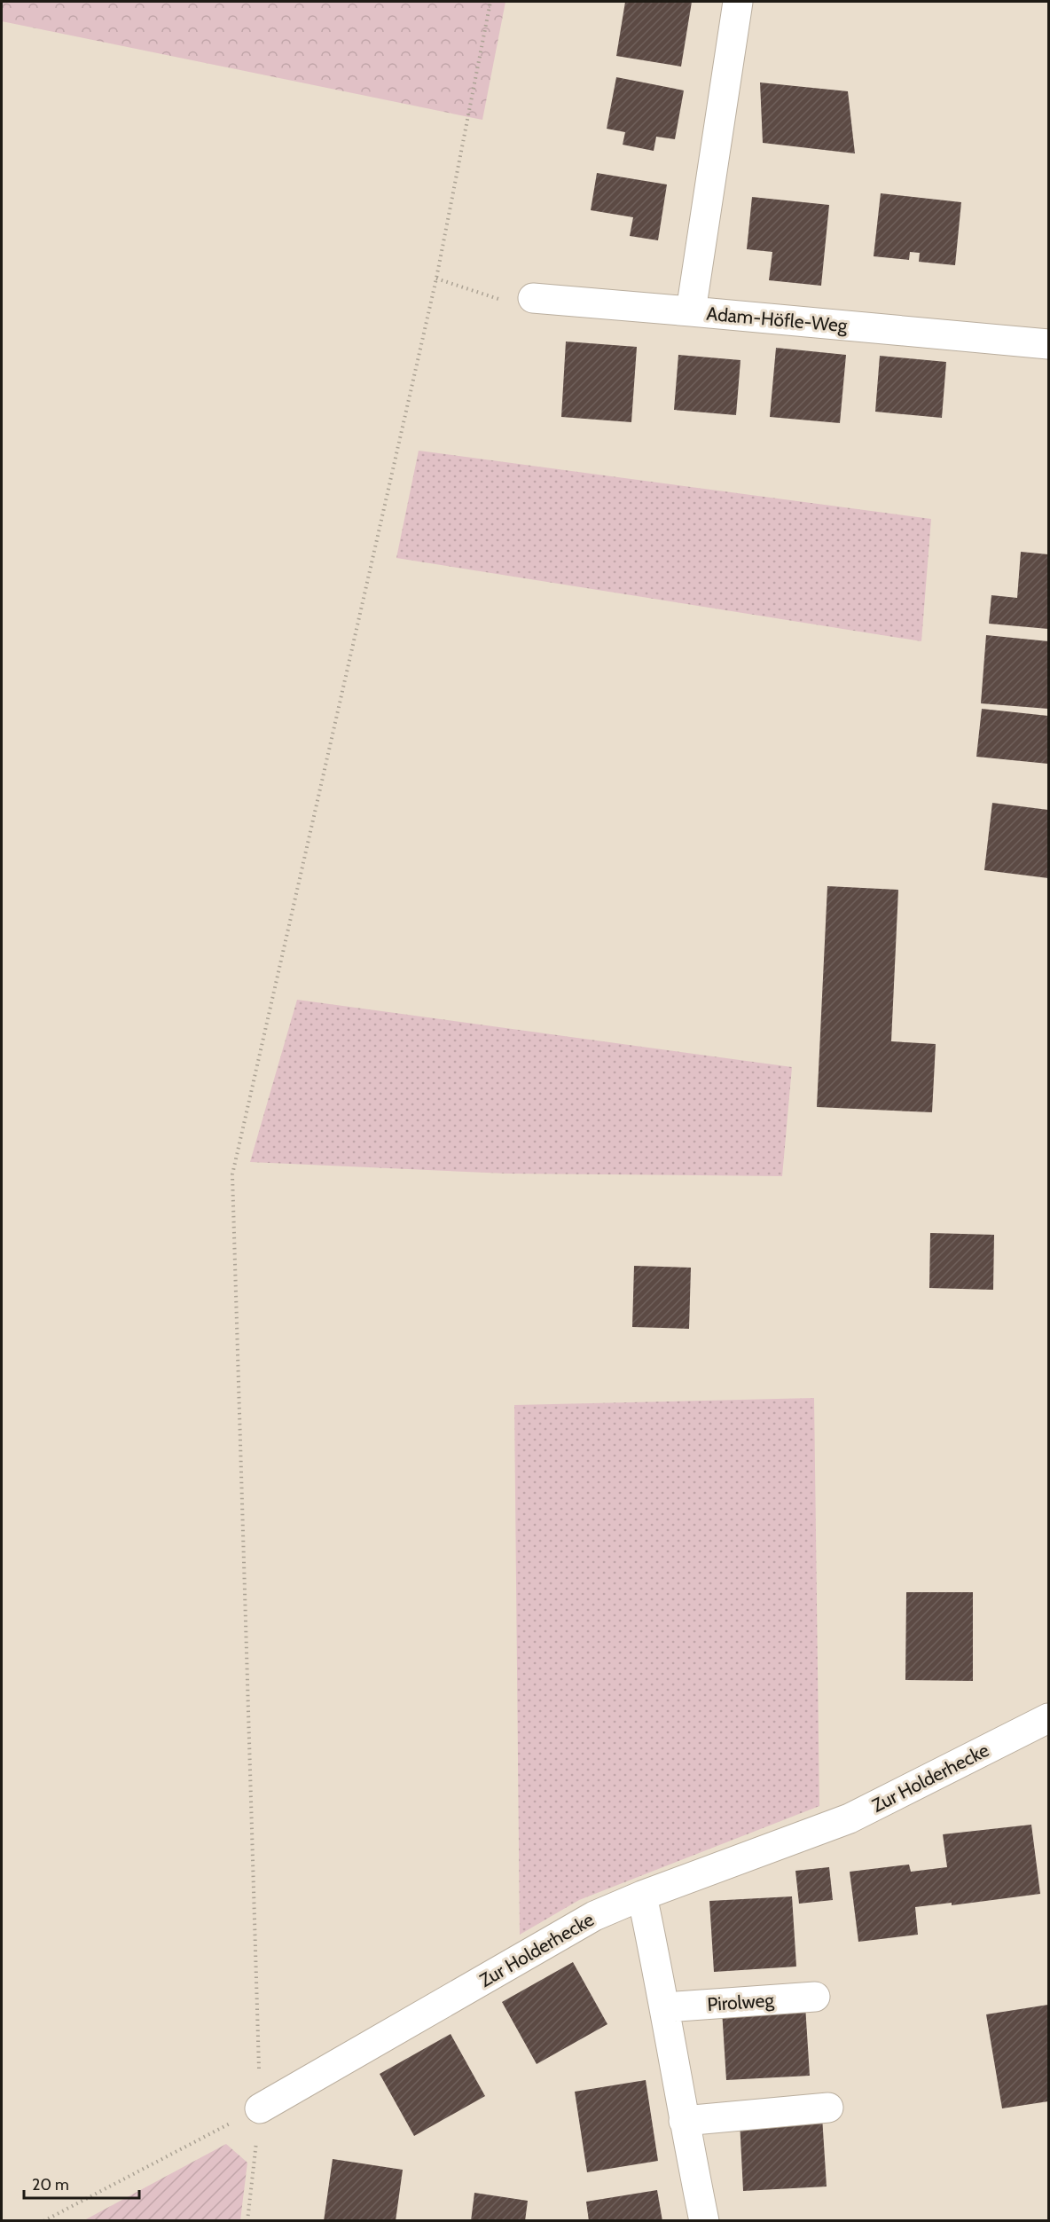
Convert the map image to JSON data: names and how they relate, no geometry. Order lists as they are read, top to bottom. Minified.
{"streets":{"street":["Adam-Höfle-Weg","Zur Holderhecke","Pirolweg"]},"scale_bar":"20 m"}
